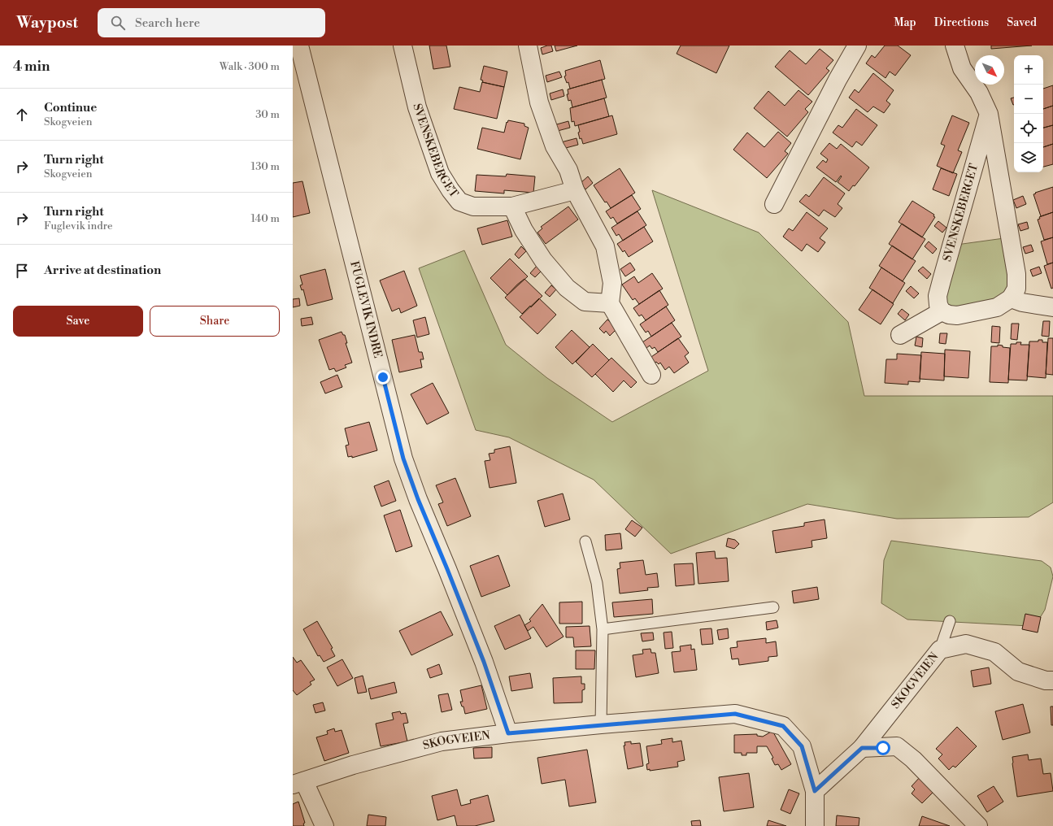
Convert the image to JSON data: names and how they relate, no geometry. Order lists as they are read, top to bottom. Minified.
{"streets":{"street":["SVENSKEBERGET","FUGLEVIK INDRE","SKOGVEIEN"]},"crossings":[["FUGLEVIK INDRE","SKOGVEIEN"]],"north":"bottom right","page":{"header":"Waypost","search":"Search here","nav":["Map","Directions","Saved"],"heading":["4 min","Walk · 300 m"],"map_buttons":["+","−"],"list":[["Continue","Skogveien","30 m"],["Turn right","Skogveien","130 m"],["Turn right","Fuglevik indre","140 m"],"Arrive at destination"],"buttons":["Save","Share"]}}
